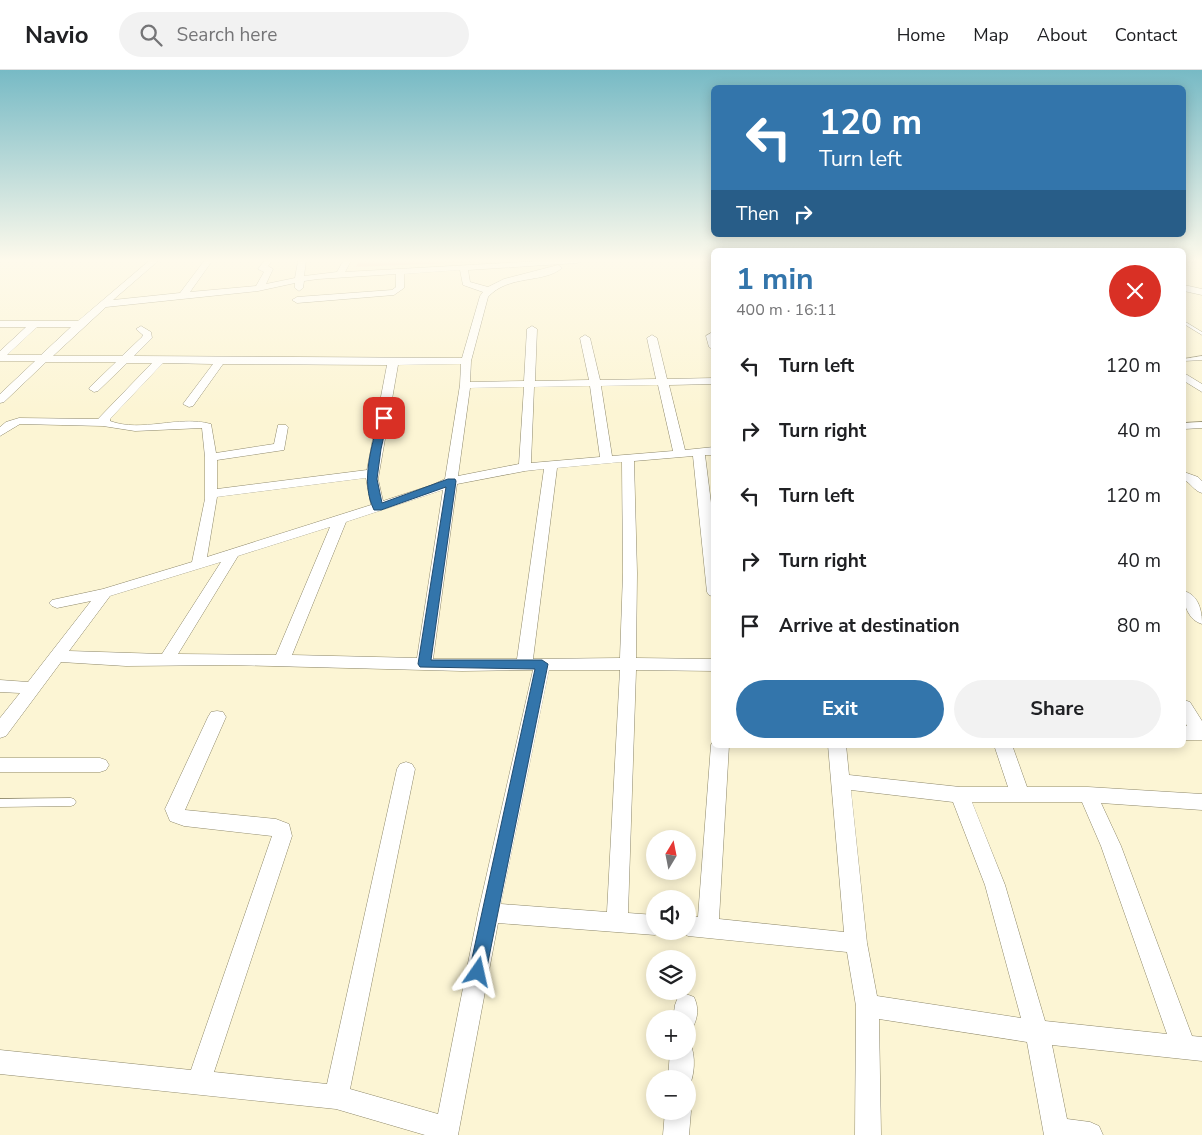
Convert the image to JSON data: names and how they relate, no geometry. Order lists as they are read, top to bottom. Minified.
{"north":"top","page":{"header":"Navio","search":"Search here","nav":["Home","Map","About","Contact"],"turn":["120 m","Turn left"],"then":"Then","heading":["1 min","400 m · 16:11"],"list":[{"name":"Turn left","value":"120 m"},{"name":"Turn right","value":"40 m"},{"name":"Turn left","value":"120 m"},{"name":"Turn right","value":"40 m"},{"name":"Arrive at destination","value":"80 m"}],"buttons":["Exit","Share"],"map_buttons":["+","−"]}}
